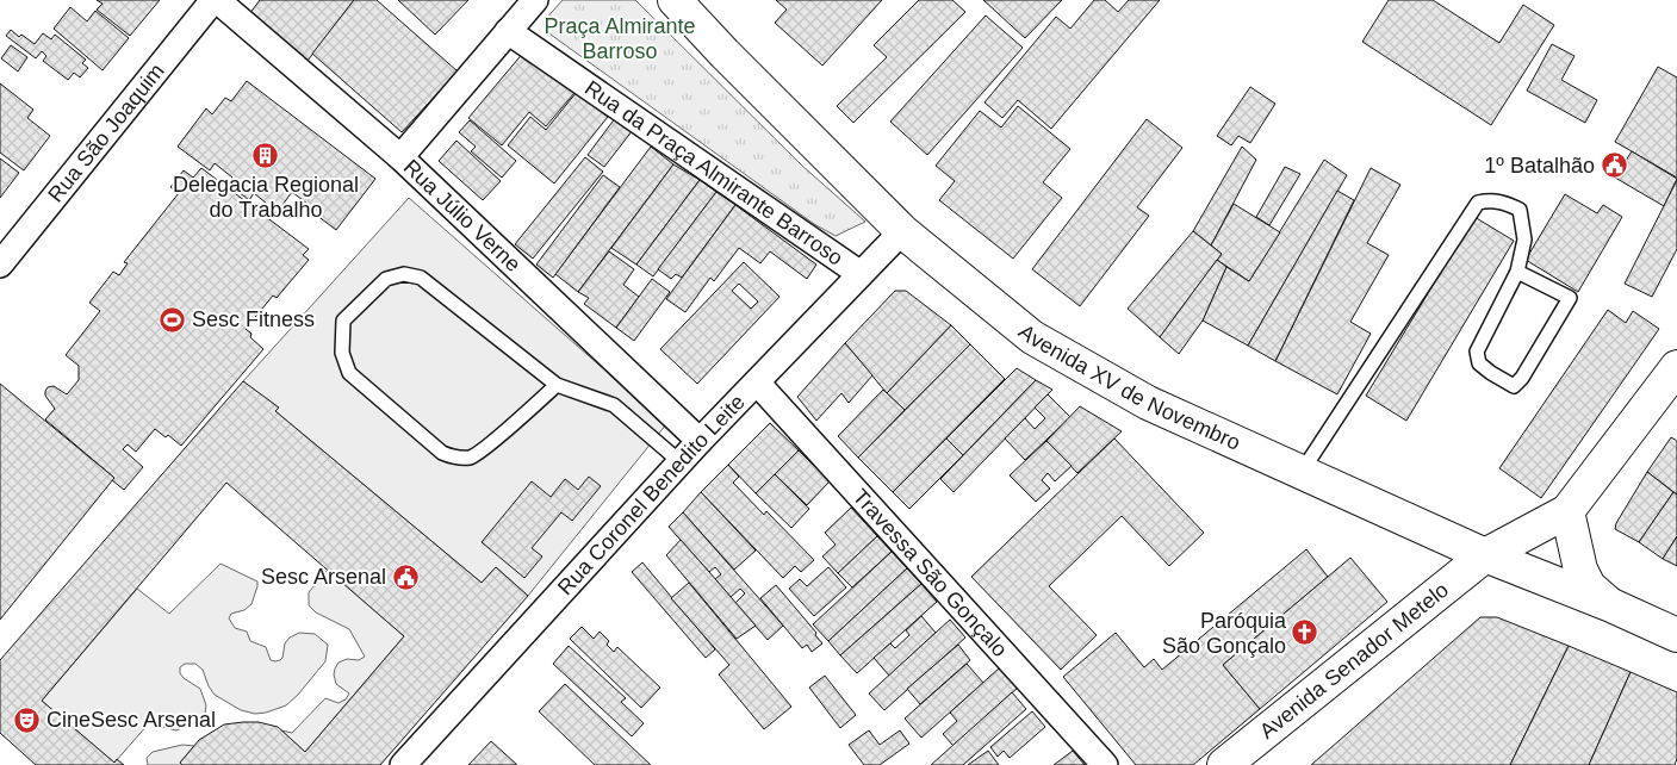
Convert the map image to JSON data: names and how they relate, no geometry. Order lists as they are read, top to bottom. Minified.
{"streets":{"main road":["Avenida XV de Novembro","Avenida Senador Metelo"],"street":["Rua São Joaquim","Rua da Praça Almirante Barroso","Rua Júlio Verne","Rua Coronel Benedito Leite","Travessa São Gonçalo"]},"crossings":[["Rua São Joaquim","Rua Júlio Verne"],["Rua da Praça Almirante Barroso","Rua Coronel Benedito Leite"],["Rua Júlio Verne","Rua Coronel Benedito Leite"],["Avenida XV de Novembro","Rua Coronel Benedito Leite"],["Avenida XV de Novembro","Avenida Senador Metelo"],["Rua Coronel Benedito Leite","Travessa São Gonçalo"]],"parks":["Praça Almirante Barroso"],"places":{"building":["Delegacia Regional do Trabalho"],"public building":["1º Batalhão","Sesc Arsenal"],"sports":["Sesc Fitness"],"church":["Paróquia São Gonçalo"],"theatre":["CineSesc Arsenal"]}}
